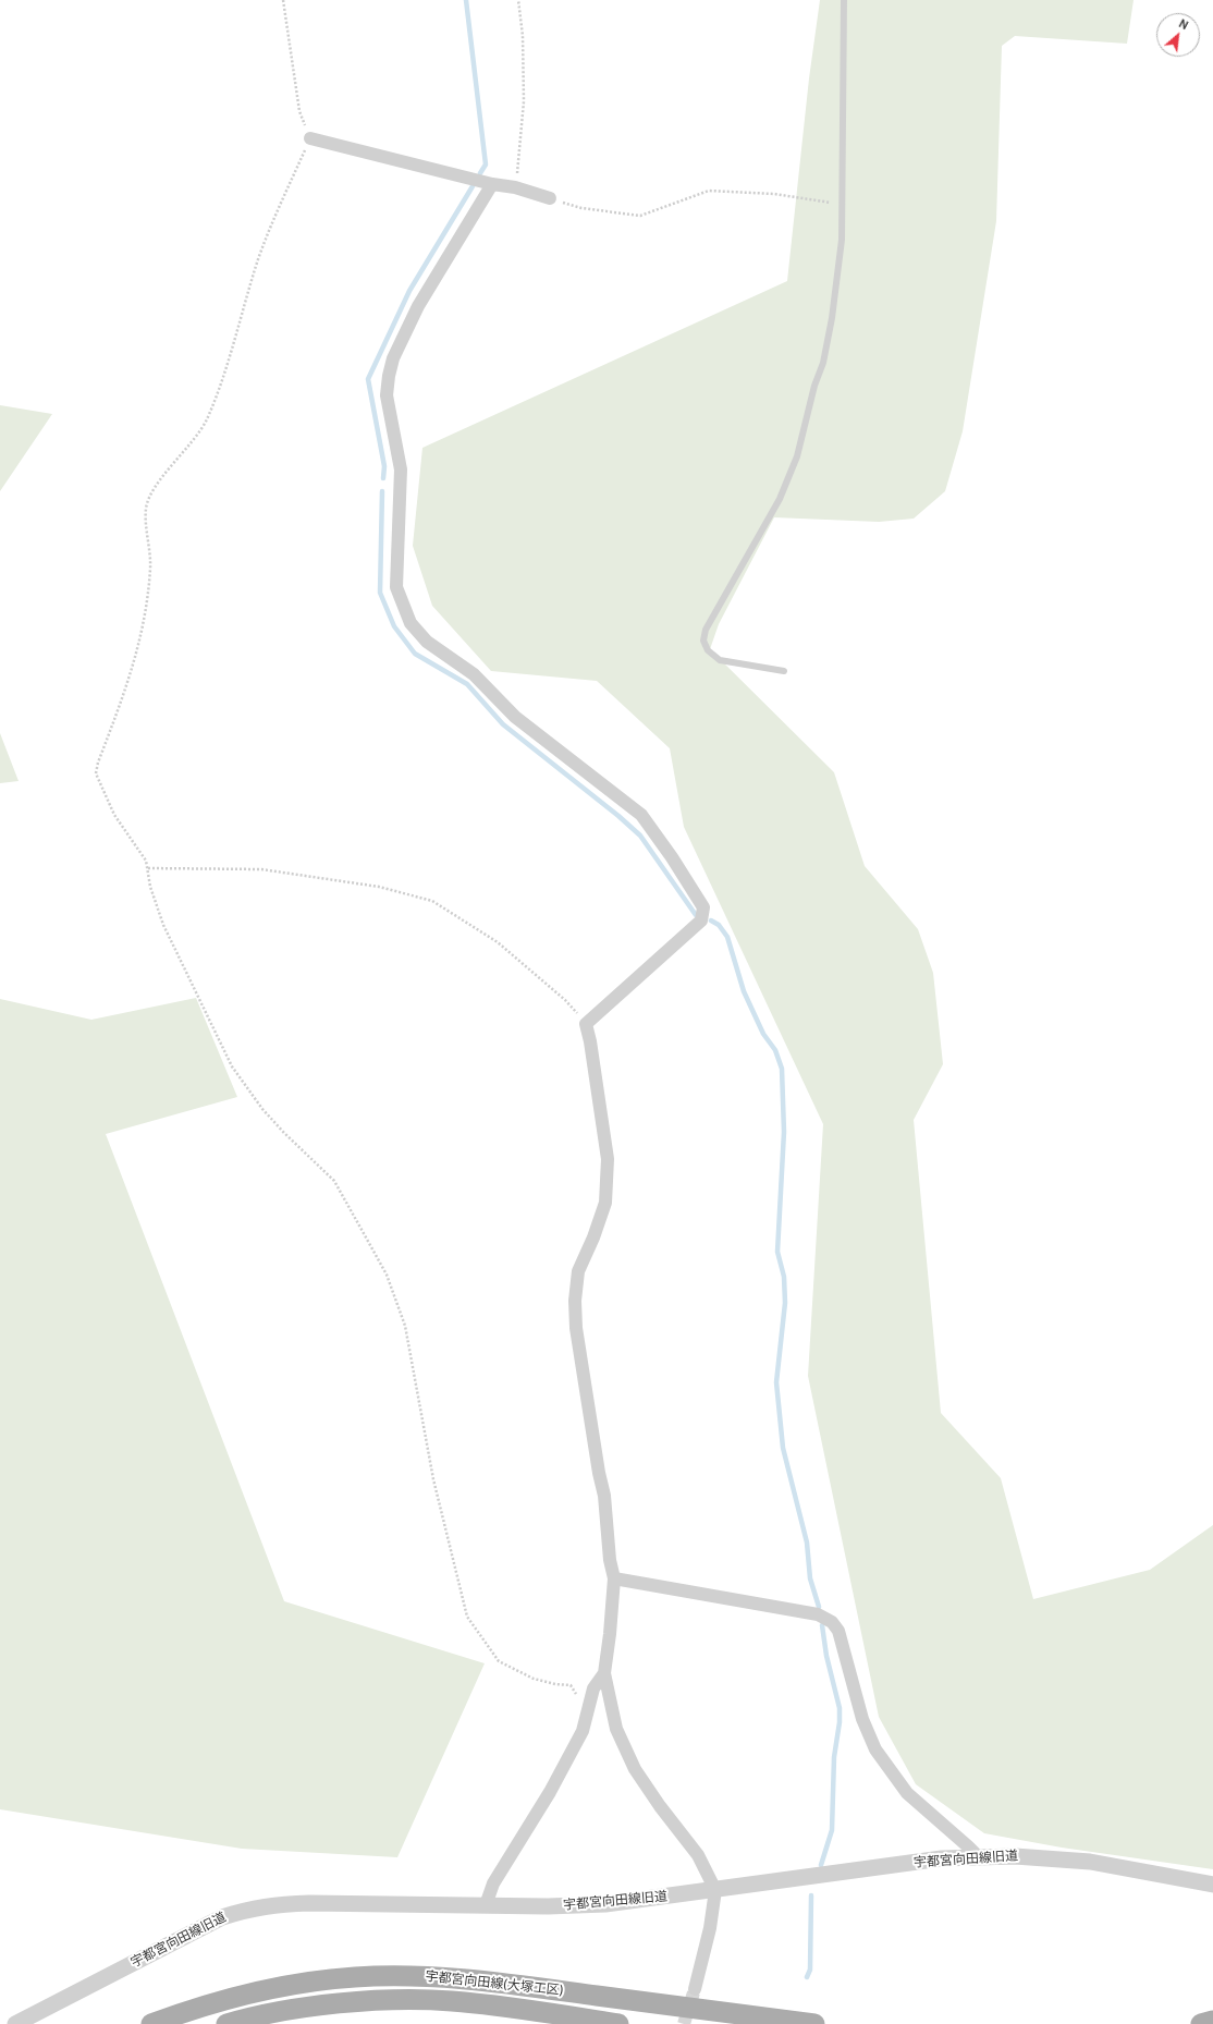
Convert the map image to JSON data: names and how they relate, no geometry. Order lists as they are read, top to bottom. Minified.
{"streets":{"main road":["宇都宮向田線(大塚工区)"],"street":["宇都宮向田線旧道"]},"north":"top right"}
